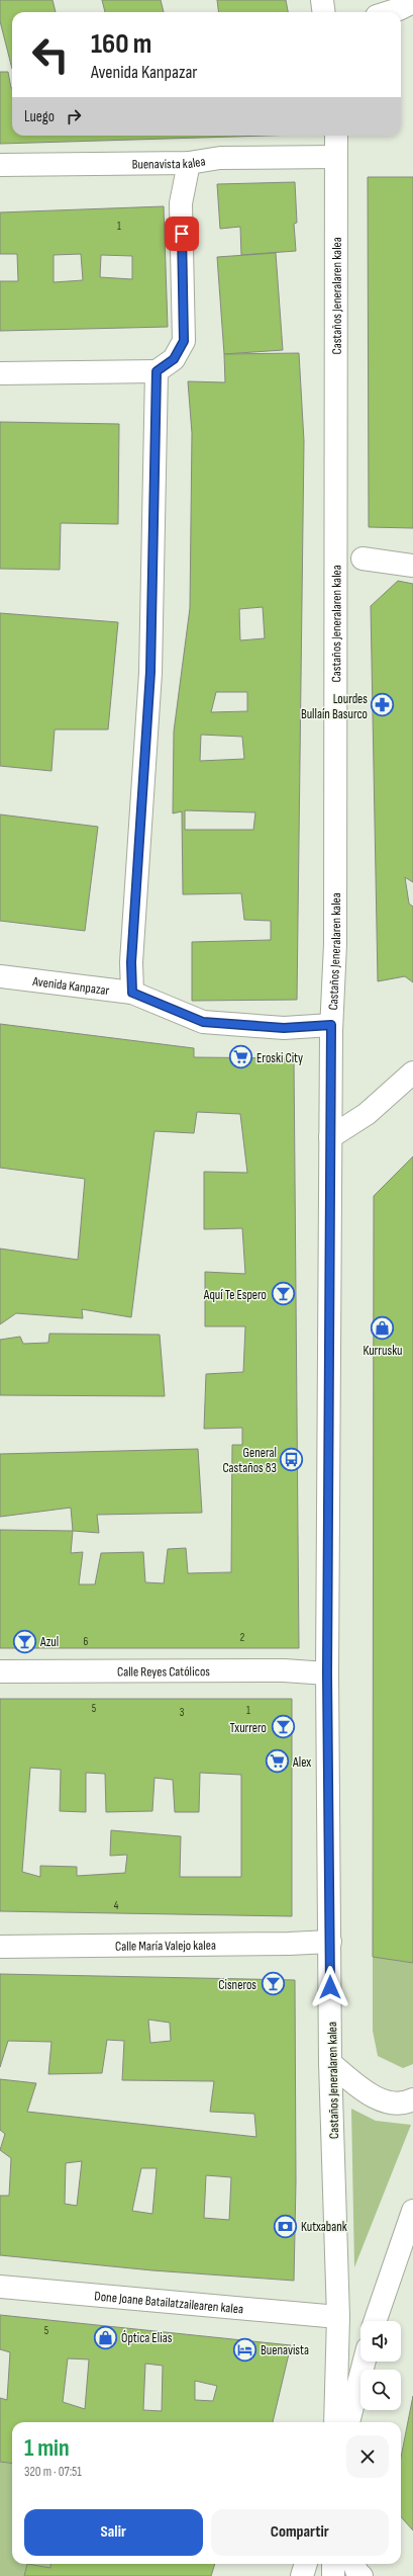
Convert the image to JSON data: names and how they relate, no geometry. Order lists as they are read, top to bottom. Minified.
{"streets":{"street":["Buenavista kalea","Castaños Jeneralaren kalea","Avenida Kanpazar","Calle Reyes Católicos","Calle María Valejo kalea","Done Joane Batailatzailearen kalea"]},"crossings":[["Buenavista kalea","Castaños Jeneralaren kalea"],["Castaños Jeneralaren kalea","Avenida Kanpazar"],["Castaños Jeneralaren kalea","Calle Reyes Católicos"],["Castaños Jeneralaren kalea","Calle María Valejo kalea"],["Castaños Jeneralaren kalea","Done Joane Batailatzailearen kalea"]],"places":{"pharmacy":["Lourdes Bullaín Basurco"],"supermarket":["Eroski City","Alex"],"bar":["Aquí Te Espero","Azul","Txurrero","Cisneros"],"shop":["Kurrusku","Óptica Elias"],"bus stop":["General Castaños 83"],"bank":["Kutxabank"],"hotel":["Buenavista"]},"house_numbers":["1","2","6","5","1","3","4","5"],"page":{"turn":["160 m","Avenida Kanpazar"],"then":"Luego","heading":["1 min","320 m · 07:51"],"buttons":["Salir","Compartir"]}}
